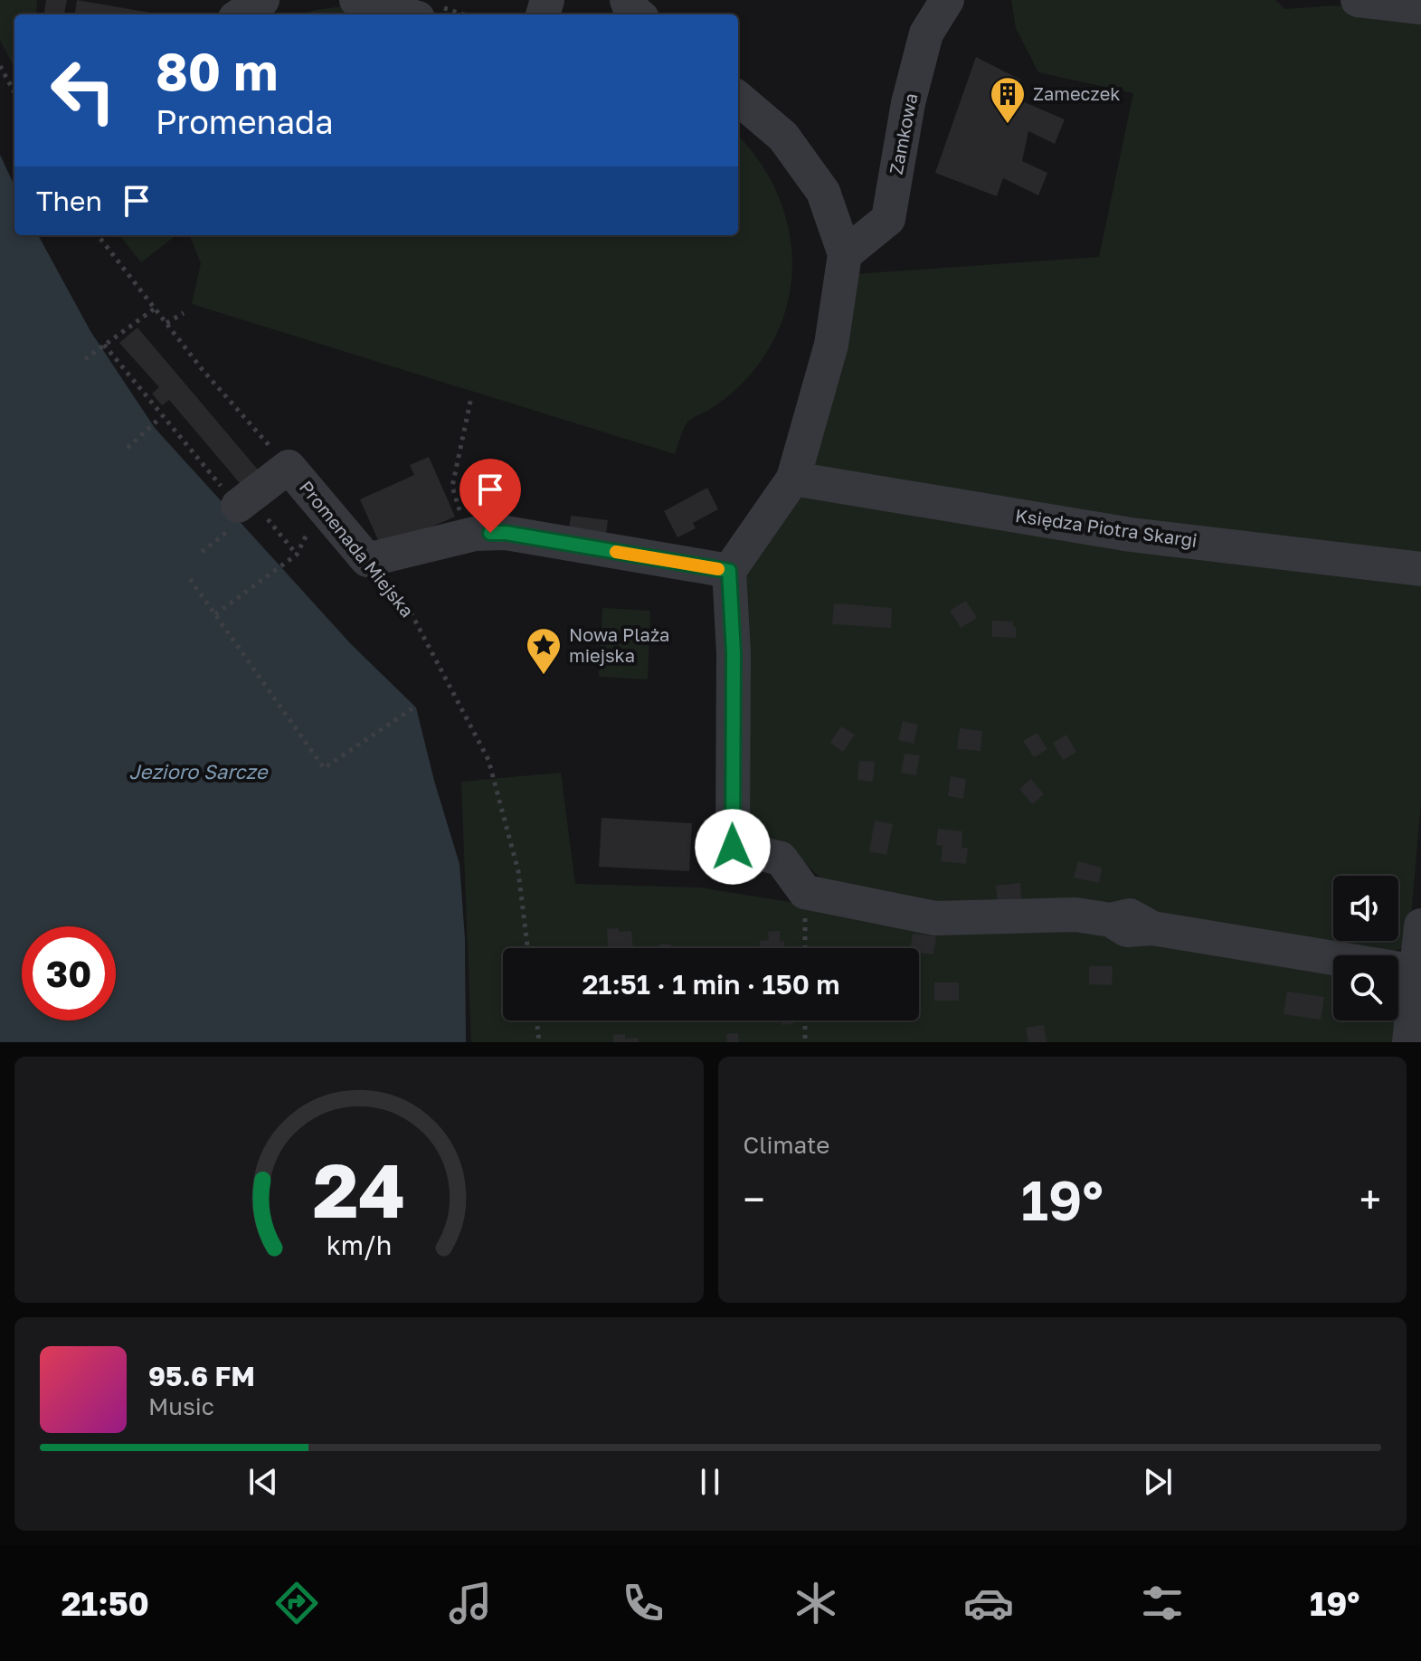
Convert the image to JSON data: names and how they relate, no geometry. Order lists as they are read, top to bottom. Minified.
{"streets":{"street":["Zamkowa","Księdza Piotra Skargi","Promenada Miejska"]},"water":["Jezioro Sarcze"],"places":{"building":["Zameczek"],"place":["Nowa Plaża miejska"]},"page":{"turn":["80 m","Promenada"],"then":"Then","limit":"30","trip":"21:51 · 1 min · 150 m","tile":"Climate","heat":["−","19°","+"],"song":["95.6 FM","Music"],"tabs":["21:50","19°"],"gauge":["24","km/h"]}}
